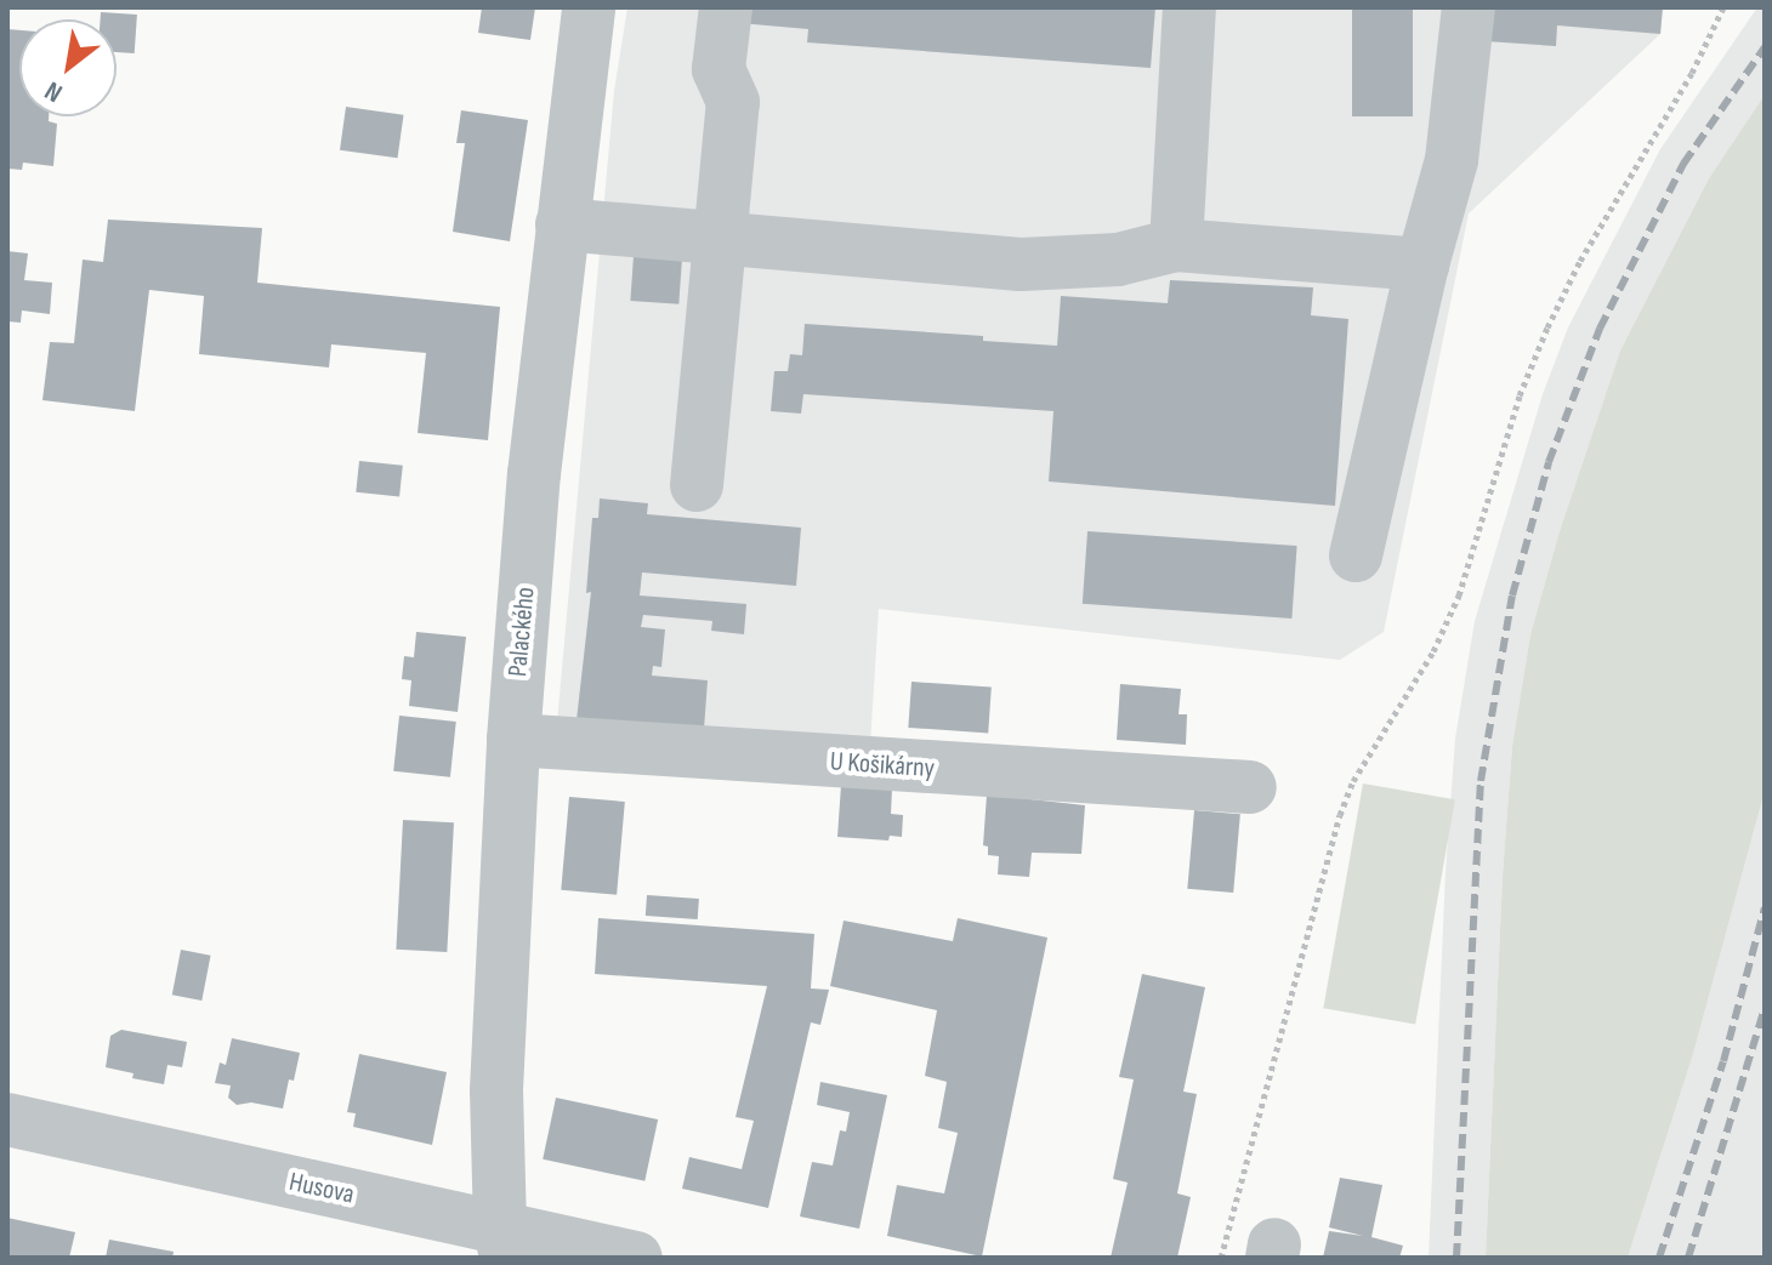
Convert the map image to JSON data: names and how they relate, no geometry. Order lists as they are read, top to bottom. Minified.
{"streets":{"street":["Palackého","U Košikárny","Husova"]},"crossings":[["Palackého","U Košikárny"],["Palackého","Husova"]],"north":"bottom left"}
